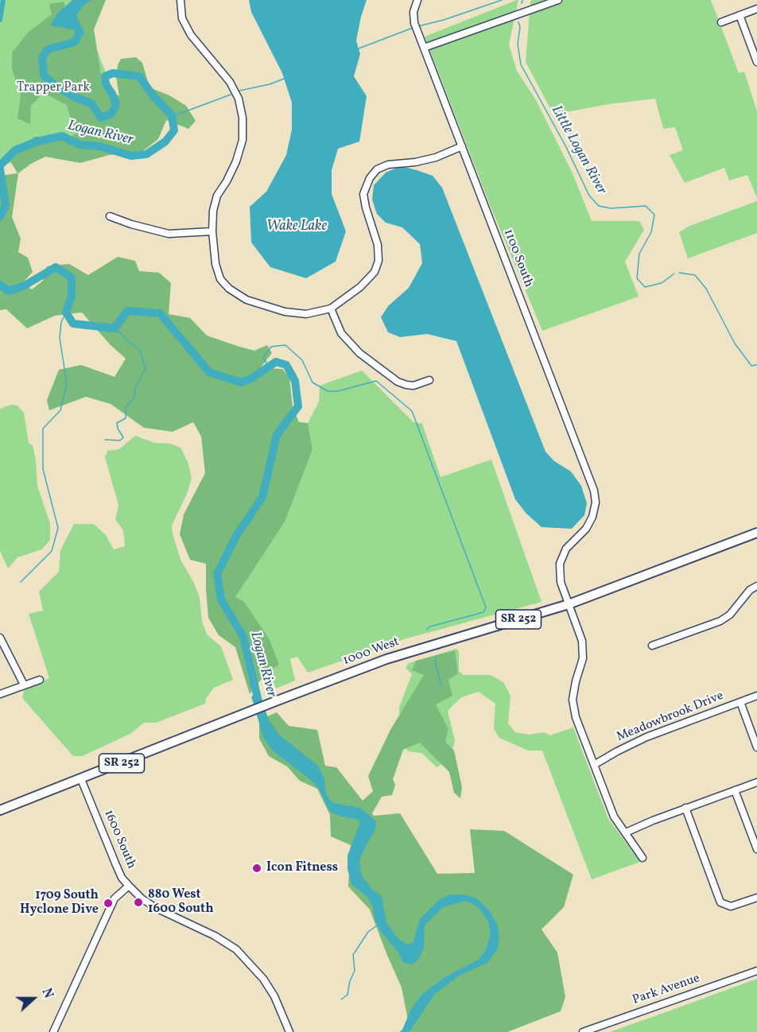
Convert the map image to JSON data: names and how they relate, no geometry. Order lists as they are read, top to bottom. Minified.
{"streets":{"main road":["SR 252","1000 West"],"street":["1100 South","Meadowbrook Drive","1600 South","Park Avenue"]},"crossings":[["1100 South","1000 West"],["1000 West","1600 South"]],"water":["Logan River","Little Logan River","Wake Lake"],"parks":["Trapper Park"],"places":["Icon Fitness","880 West 1600 South","1709 South Hyclone Dive"],"north":"right"}
